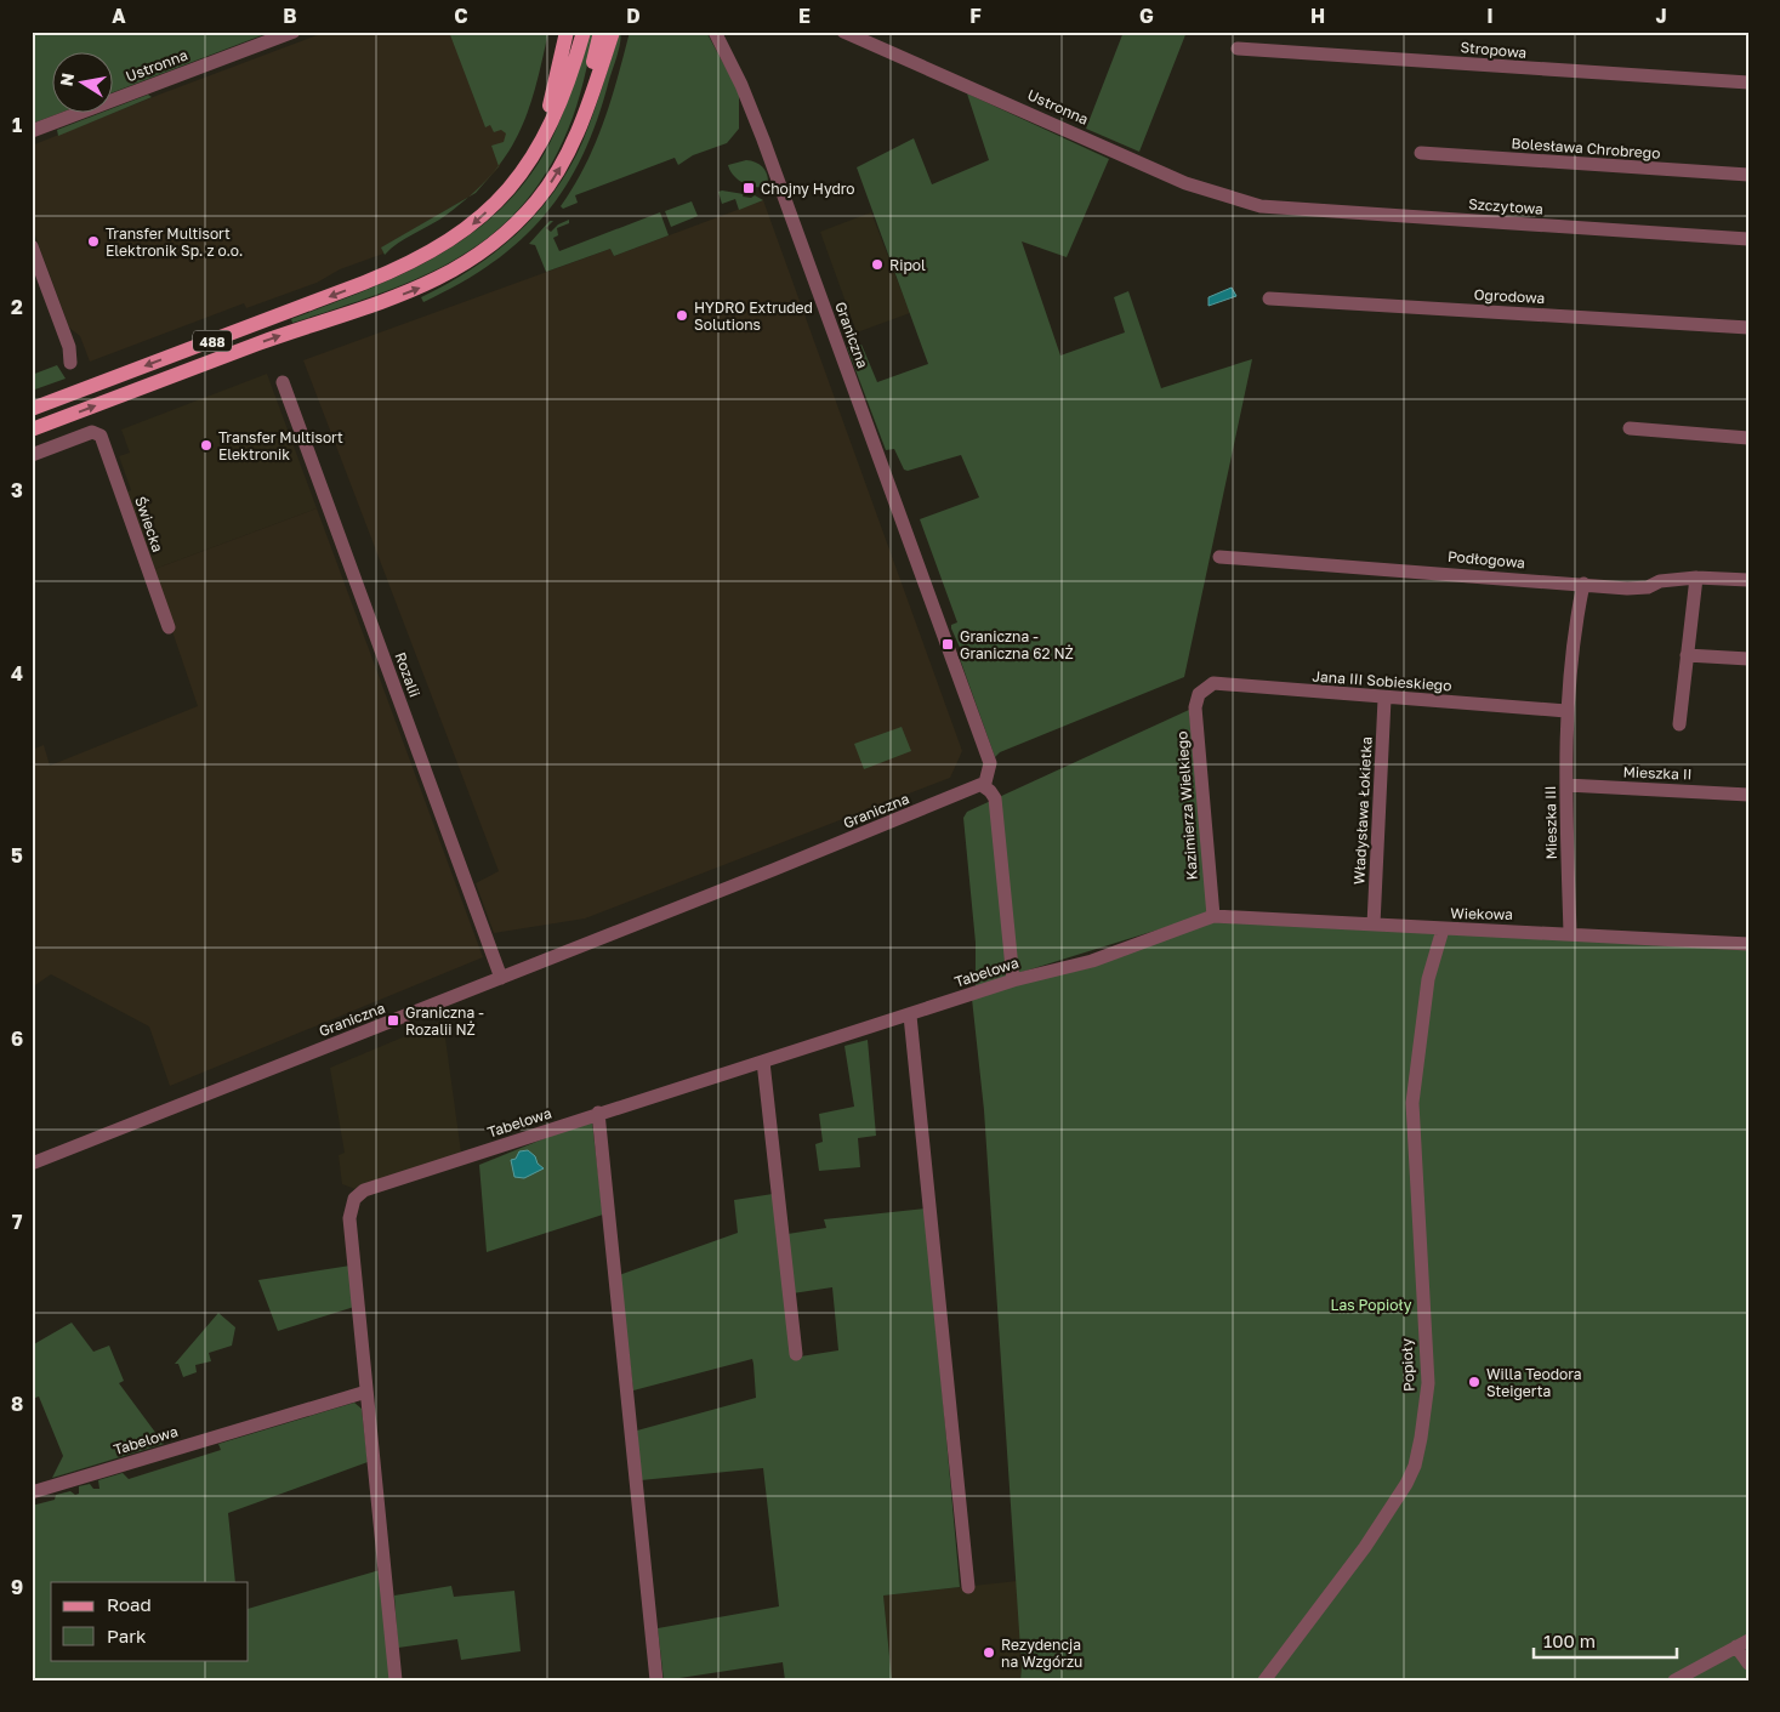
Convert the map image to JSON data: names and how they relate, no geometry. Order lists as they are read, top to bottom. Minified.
{"streets":{"main road":["488"],"street":["Stropowa","Ustronna","Bolesława Chrobrego","Szczytowa","Ogrodowa","Graniczna","Świecka","Podłogowa","Rozalii","Jana III Sobieskiego","Mieszka II","Kazimierza Wielkiego","Władysława Łokietka","Mieszka III","Wiekowa","Tabelowa","Popioły"]},"crossings":[["Ustronna","Szczytowa"],["Graniczna","Rozalii"],["Podłogowa","Mieszka III"],["Jana III Sobieskiego","Kazimierza Wielkiego"],["Jana III Sobieskiego","Władysława Łokietka"],["Jana III Sobieskiego","Mieszka III"],["Mieszka II","Mieszka III"],["Kazimierza Wielkiego","Wiekowa"],["Kazimierza Wielkiego","Tabelowa"],["Władysława Łokietka","Wiekowa"],["Mieszka III","Wiekowa"],["Wiekowa","Tabelowa"],["Wiekowa","Popioły"]],"parks":["Las Popioły"],"places":{"transit":["Chojny Hydro","Graniczna - Graniczna 62 NŻ","Graniczna - Rozalii NŻ"],"other":["Transfer Multisort Elektronik Sp. z o.o.","Ripol","HYDRO Extruded Solutions","Transfer Multisort Elektronik","Willa Teodora Steigerta","Rezydencja na Wzgórzu"]},"legend":["Road","Park"],"scale_bar":"100 m","north":"left","grid":{"columns":["A","B","C","D","E","F","G","H","I","J"],"rows":["1","2","3","4","5","6","7","8","9"]}}
